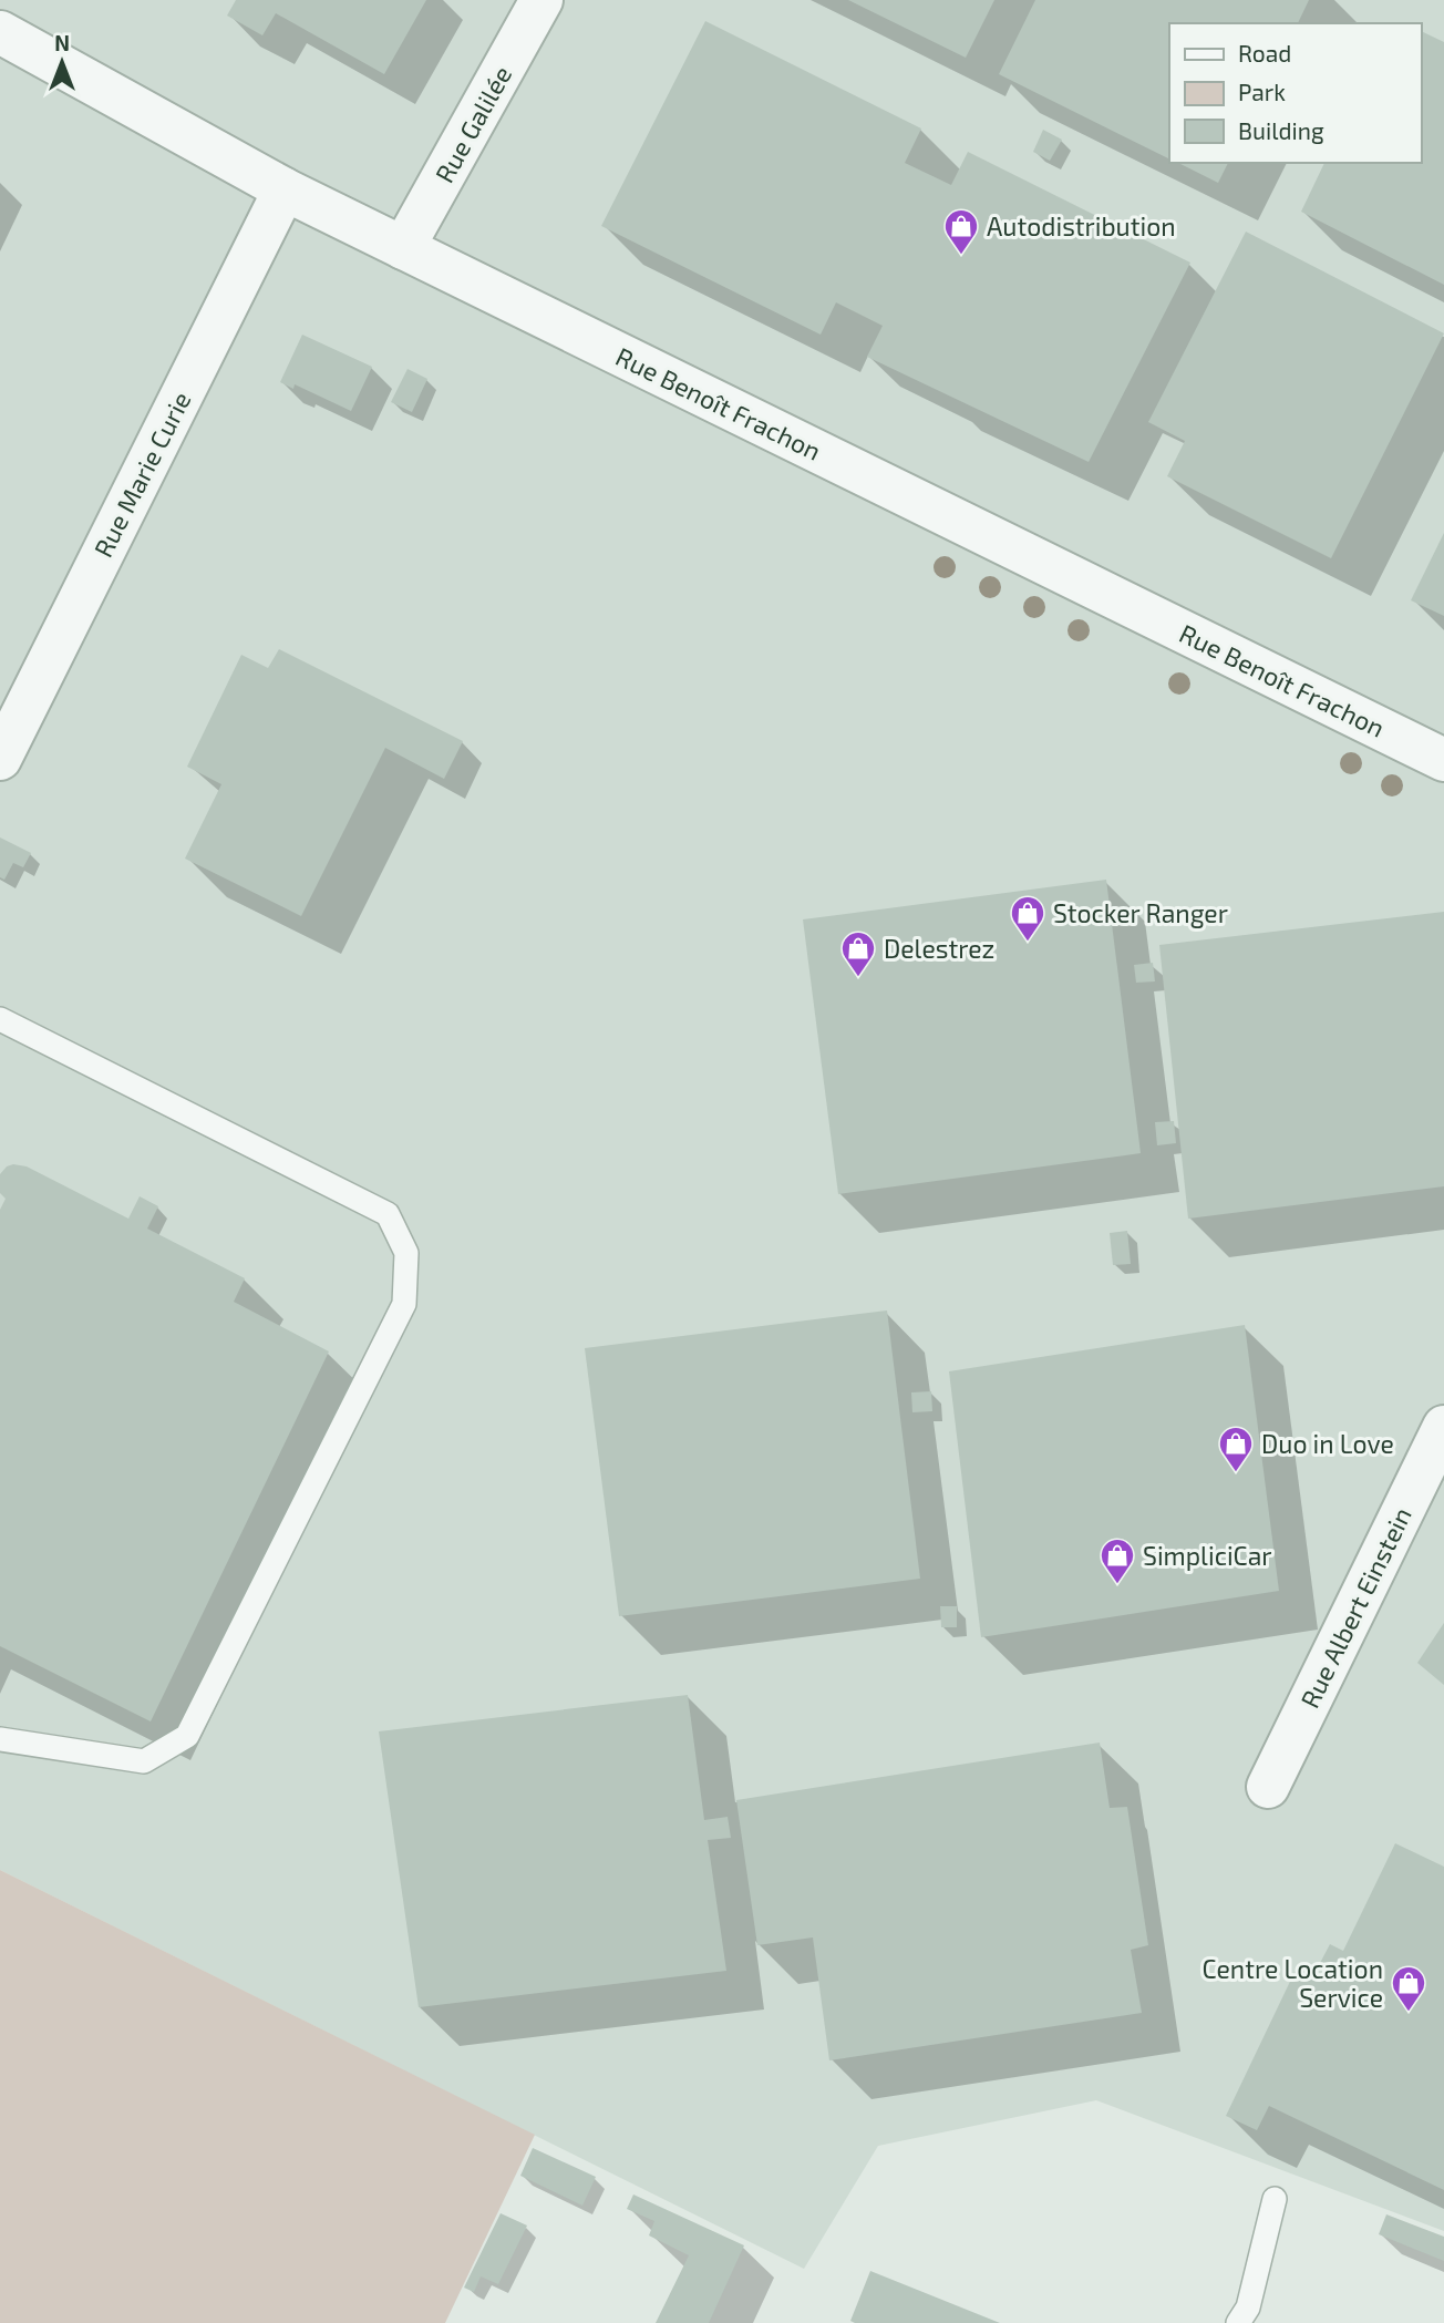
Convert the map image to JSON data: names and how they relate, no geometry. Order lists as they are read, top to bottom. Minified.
{"streets":{"street":["Rue Galilée","Rue Benoît Frachon","Rue Marie Curie","Rue Albert Einstein"]},"crossings":[["Rue Galilée","Rue Benoît Frachon"],["Rue Benoît Frachon","Rue Marie Curie"]],"places":{"shop":["Autodistribution","Stocker Ranger","Delestrez","Duo in Love","SimpliciCar","Centre Location Service"]},"legend":["Road","Park","Building"],"north":"top"}
